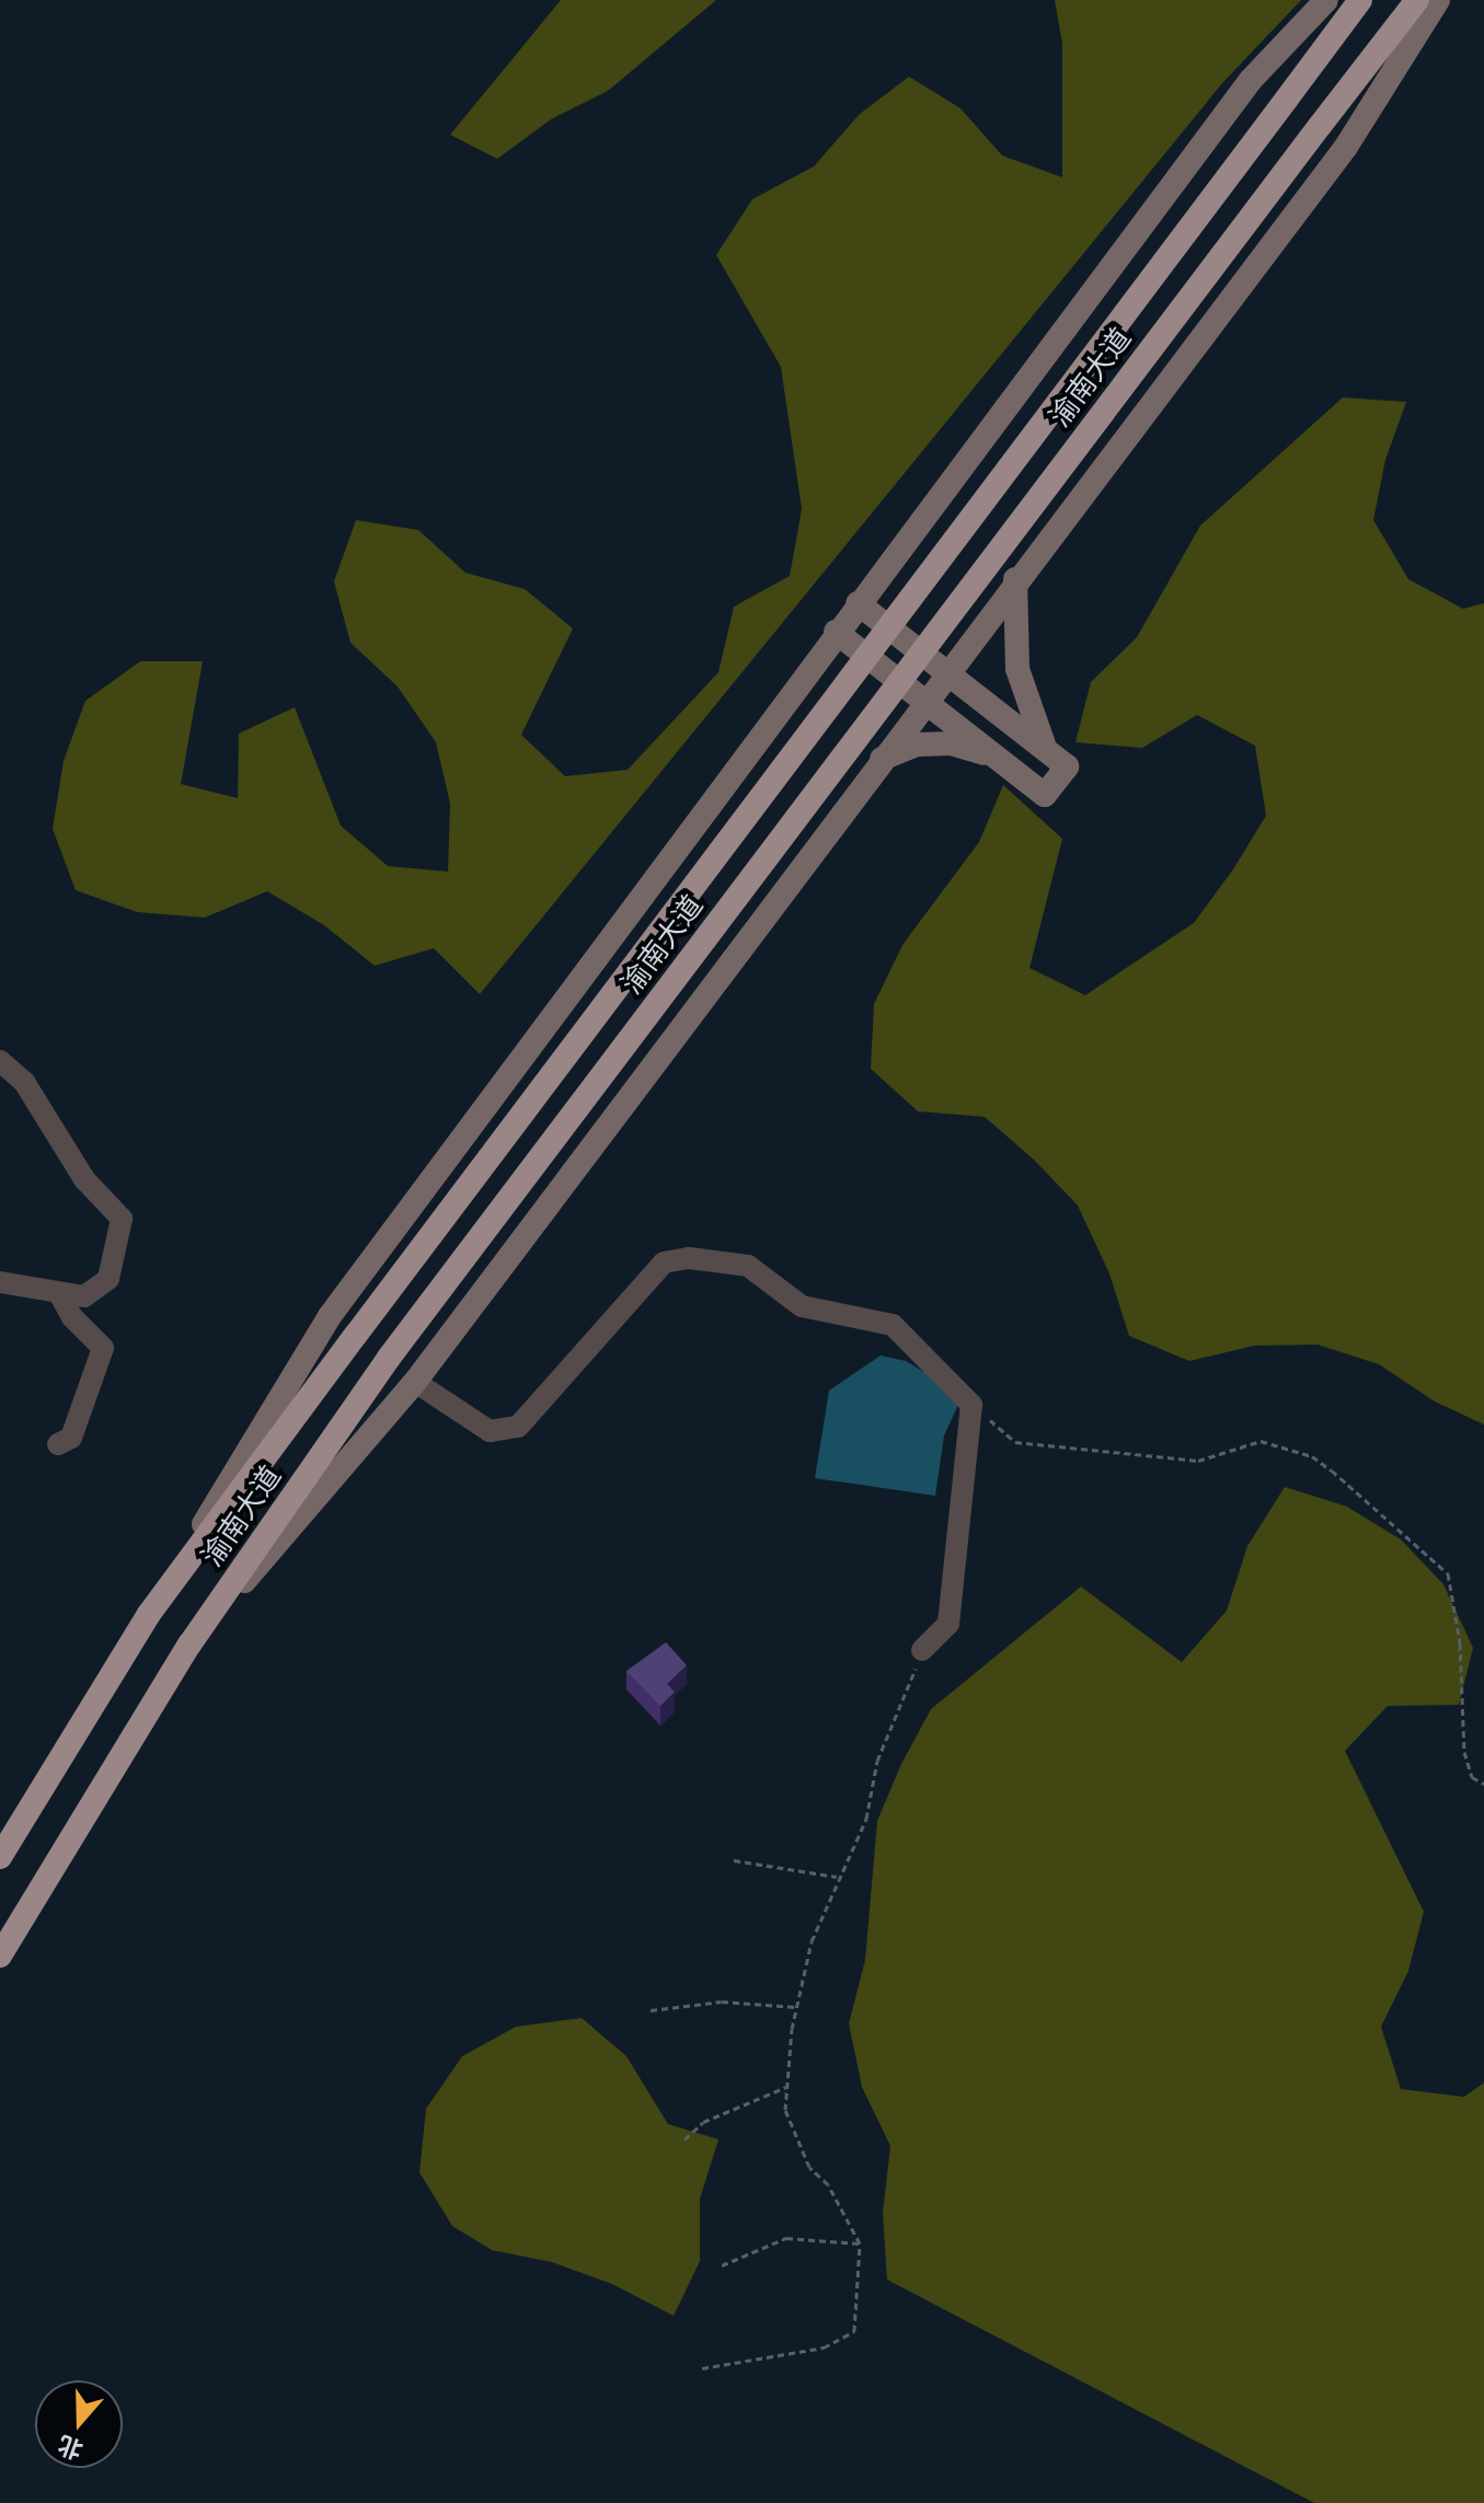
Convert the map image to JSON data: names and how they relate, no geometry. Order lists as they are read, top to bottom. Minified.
{"streets":{"highway":["渝南大道"]},"north":"bottom"}
